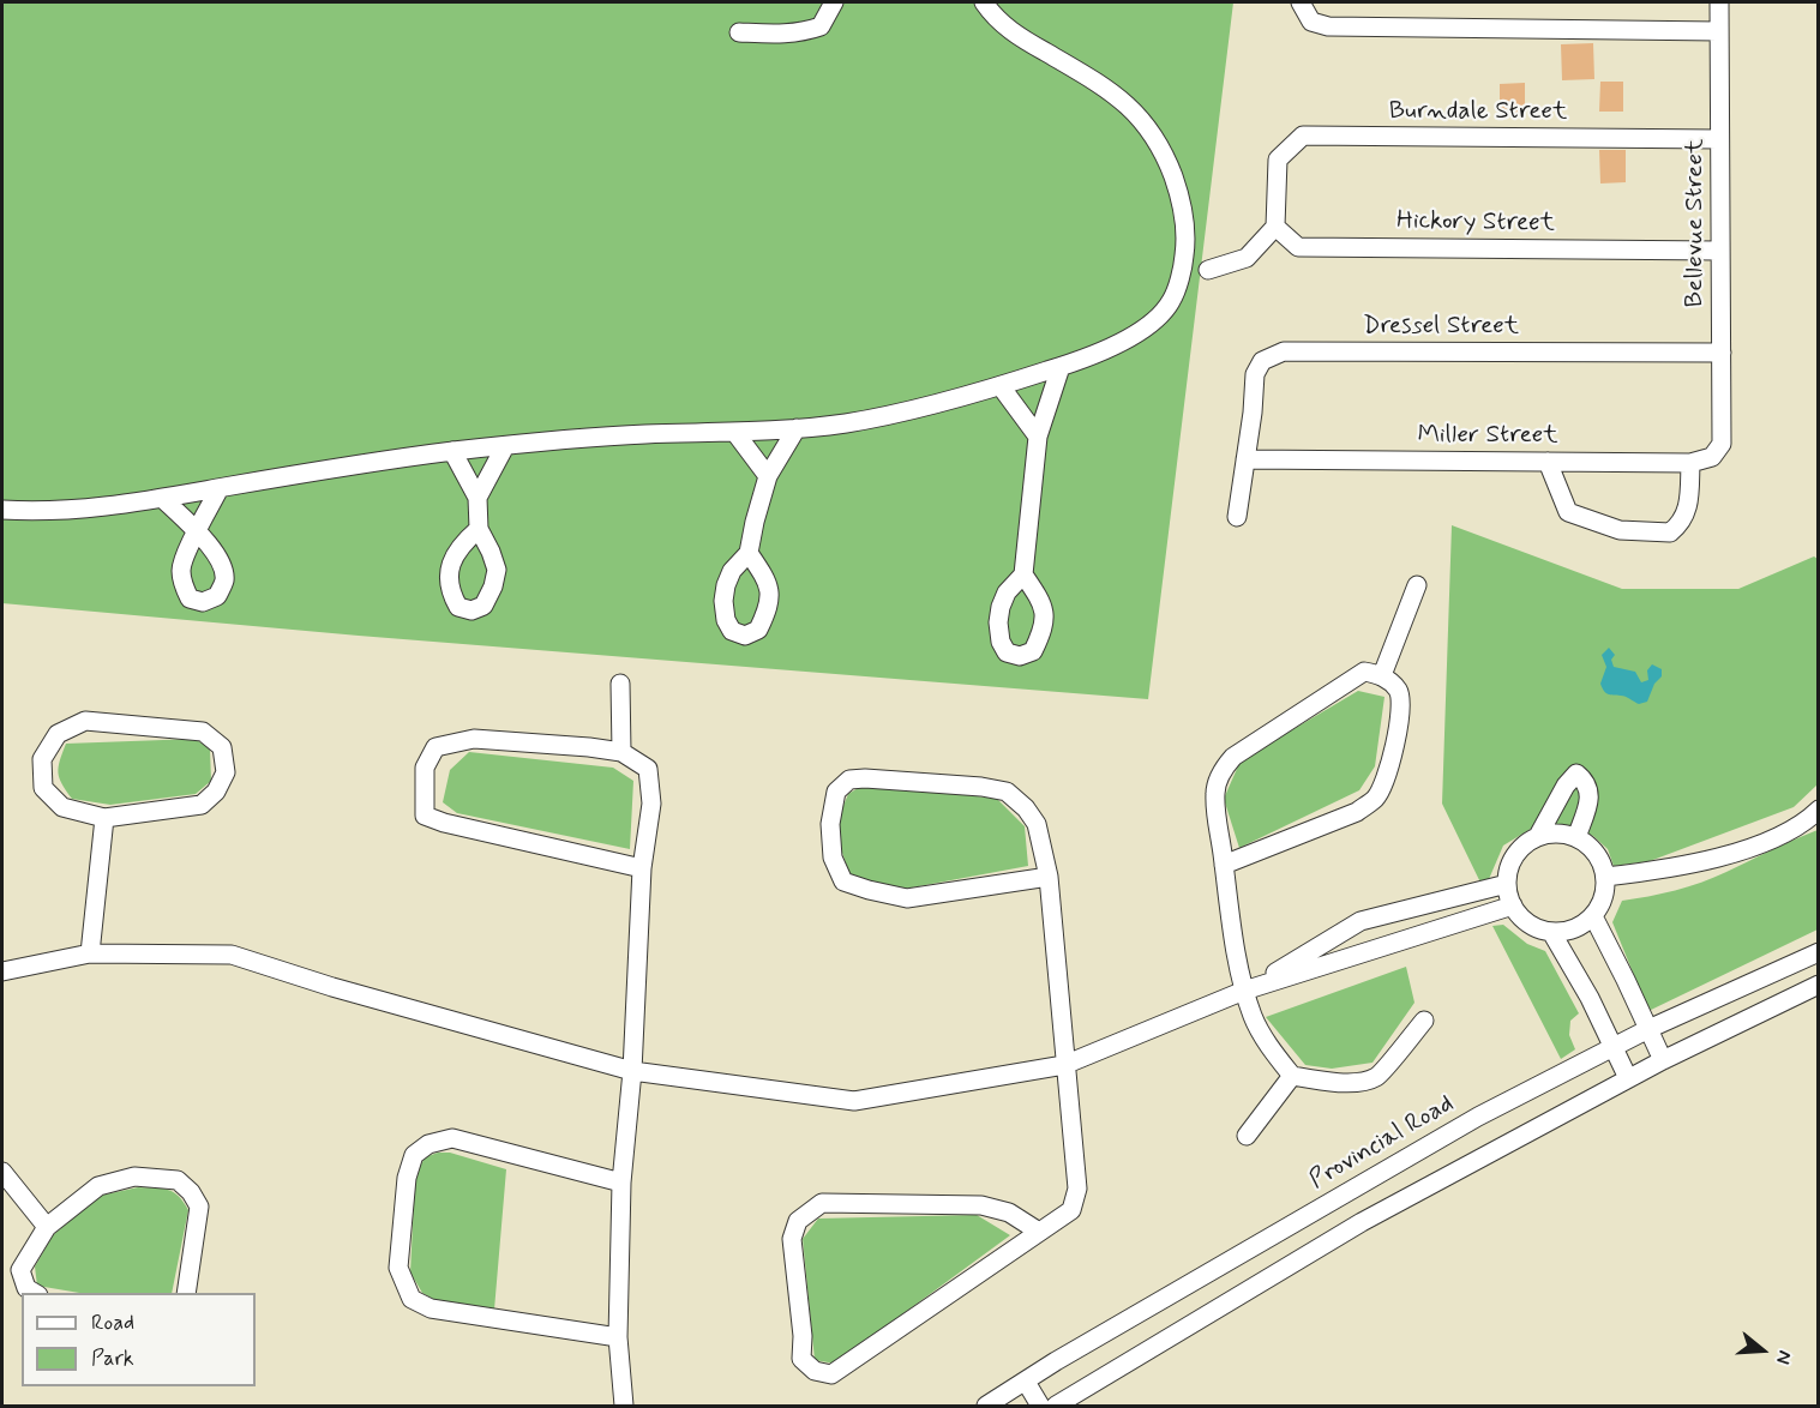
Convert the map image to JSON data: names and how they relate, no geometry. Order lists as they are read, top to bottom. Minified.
{"streets":{"street":["Burndale Street","Hickory Street","Bellevue Street","Dressel Street","Miller Street","Provincial Road"]},"crossings":[["Burndale Street","Hickory Street"],["Dressel Street","Miller Street"]],"legend":["Road","Park"],"north":"right"}
